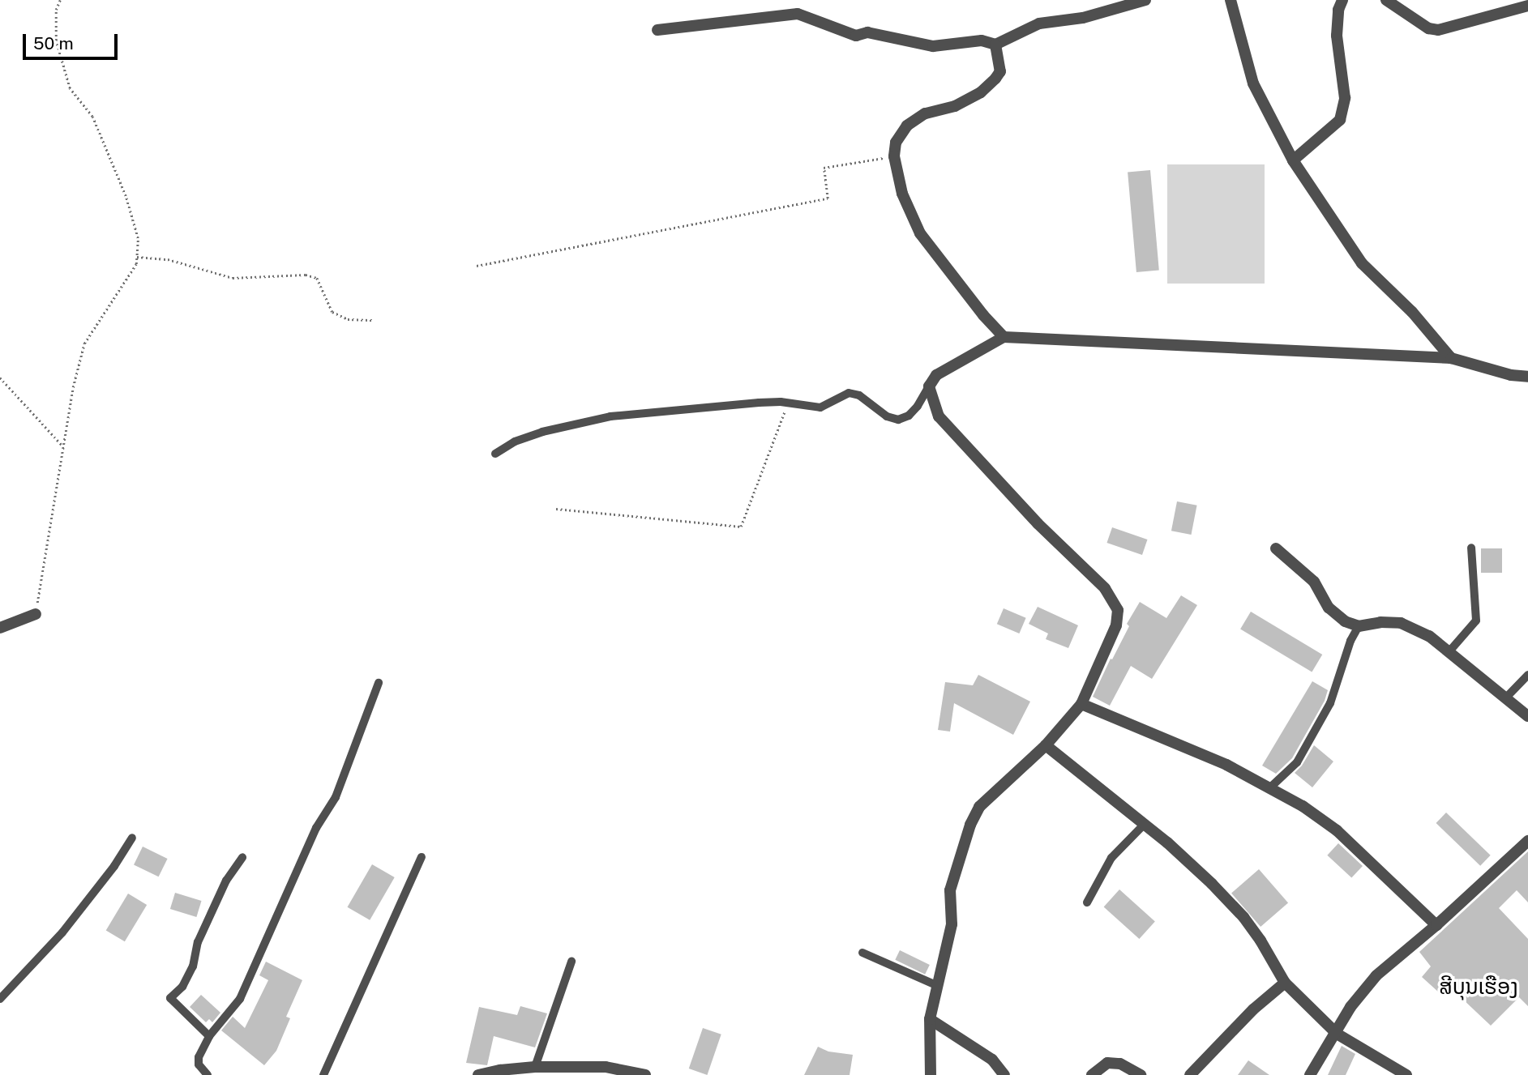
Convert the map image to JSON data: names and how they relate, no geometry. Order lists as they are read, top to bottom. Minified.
{"districts":["ສີບຸນເຮືອງ"],"scale_bar":"50 m"}
